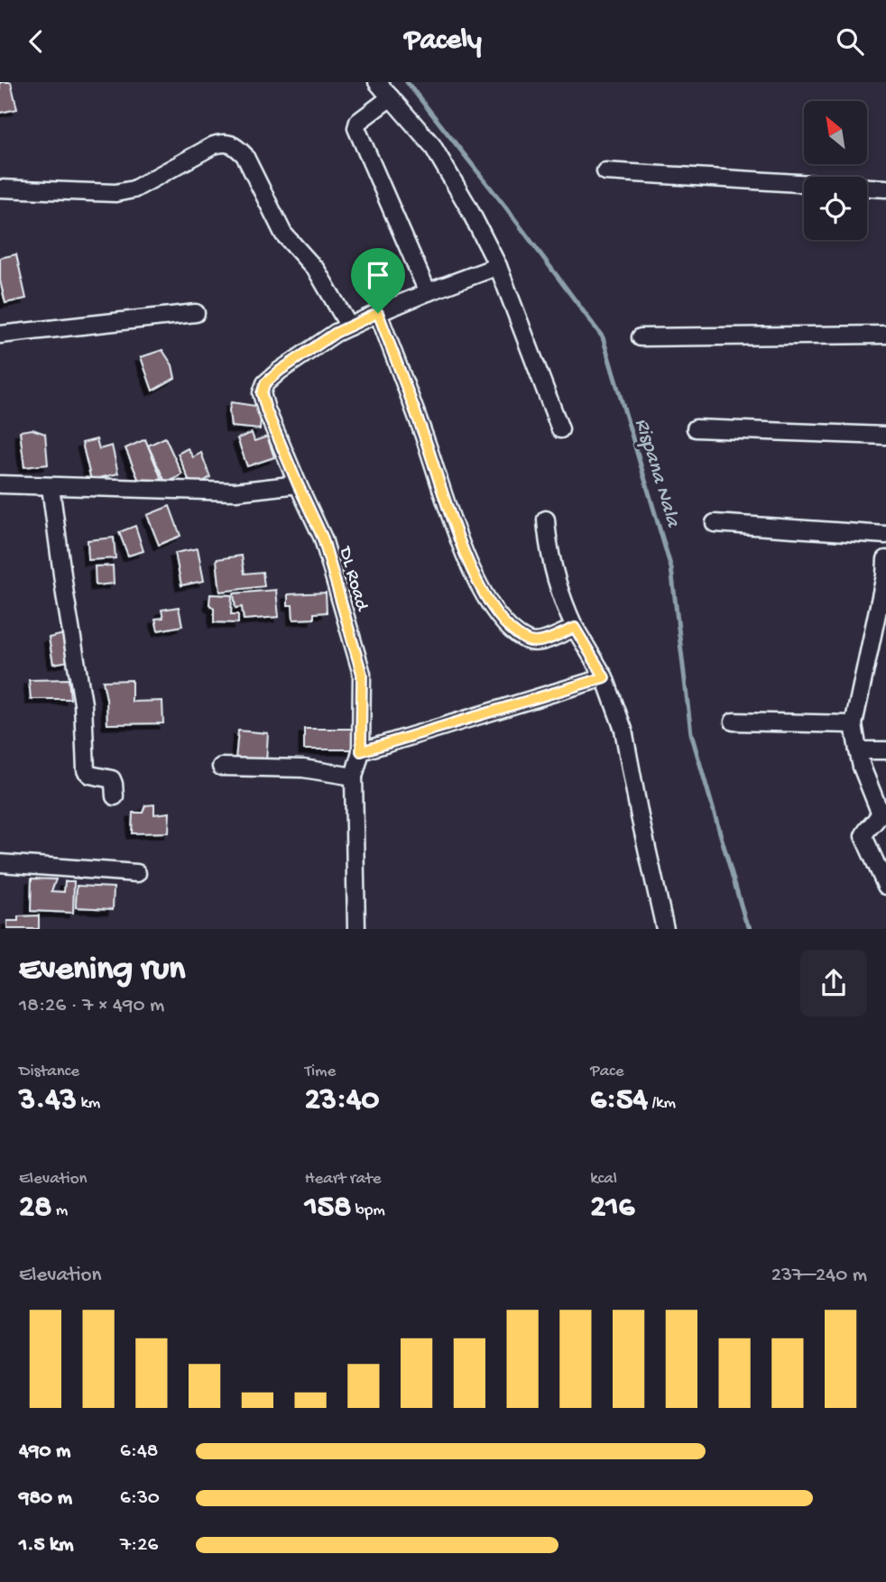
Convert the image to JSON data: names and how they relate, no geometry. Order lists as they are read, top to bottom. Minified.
{"streets":{"street":["DL Road"]},"water":["Rispana Nala"],"north":"top left","page":{"header":"Pacely","heading":["Evening run","18:26 · 7 × 490 m"],"stats":[["Distance","3.43 km"],["Time","23:40"],["Pace","6:54 /km"],["Elevation","28 m"],["Heart rate","158 bpm"],["kcal","216"]],"chart":["Elevation","237–240 m"],"list":[{"name":"490 m","note":"6:48"},{"name":"980 m","note":"6:30"},{"name":"1.5 km","note":"7:26"}]}}
